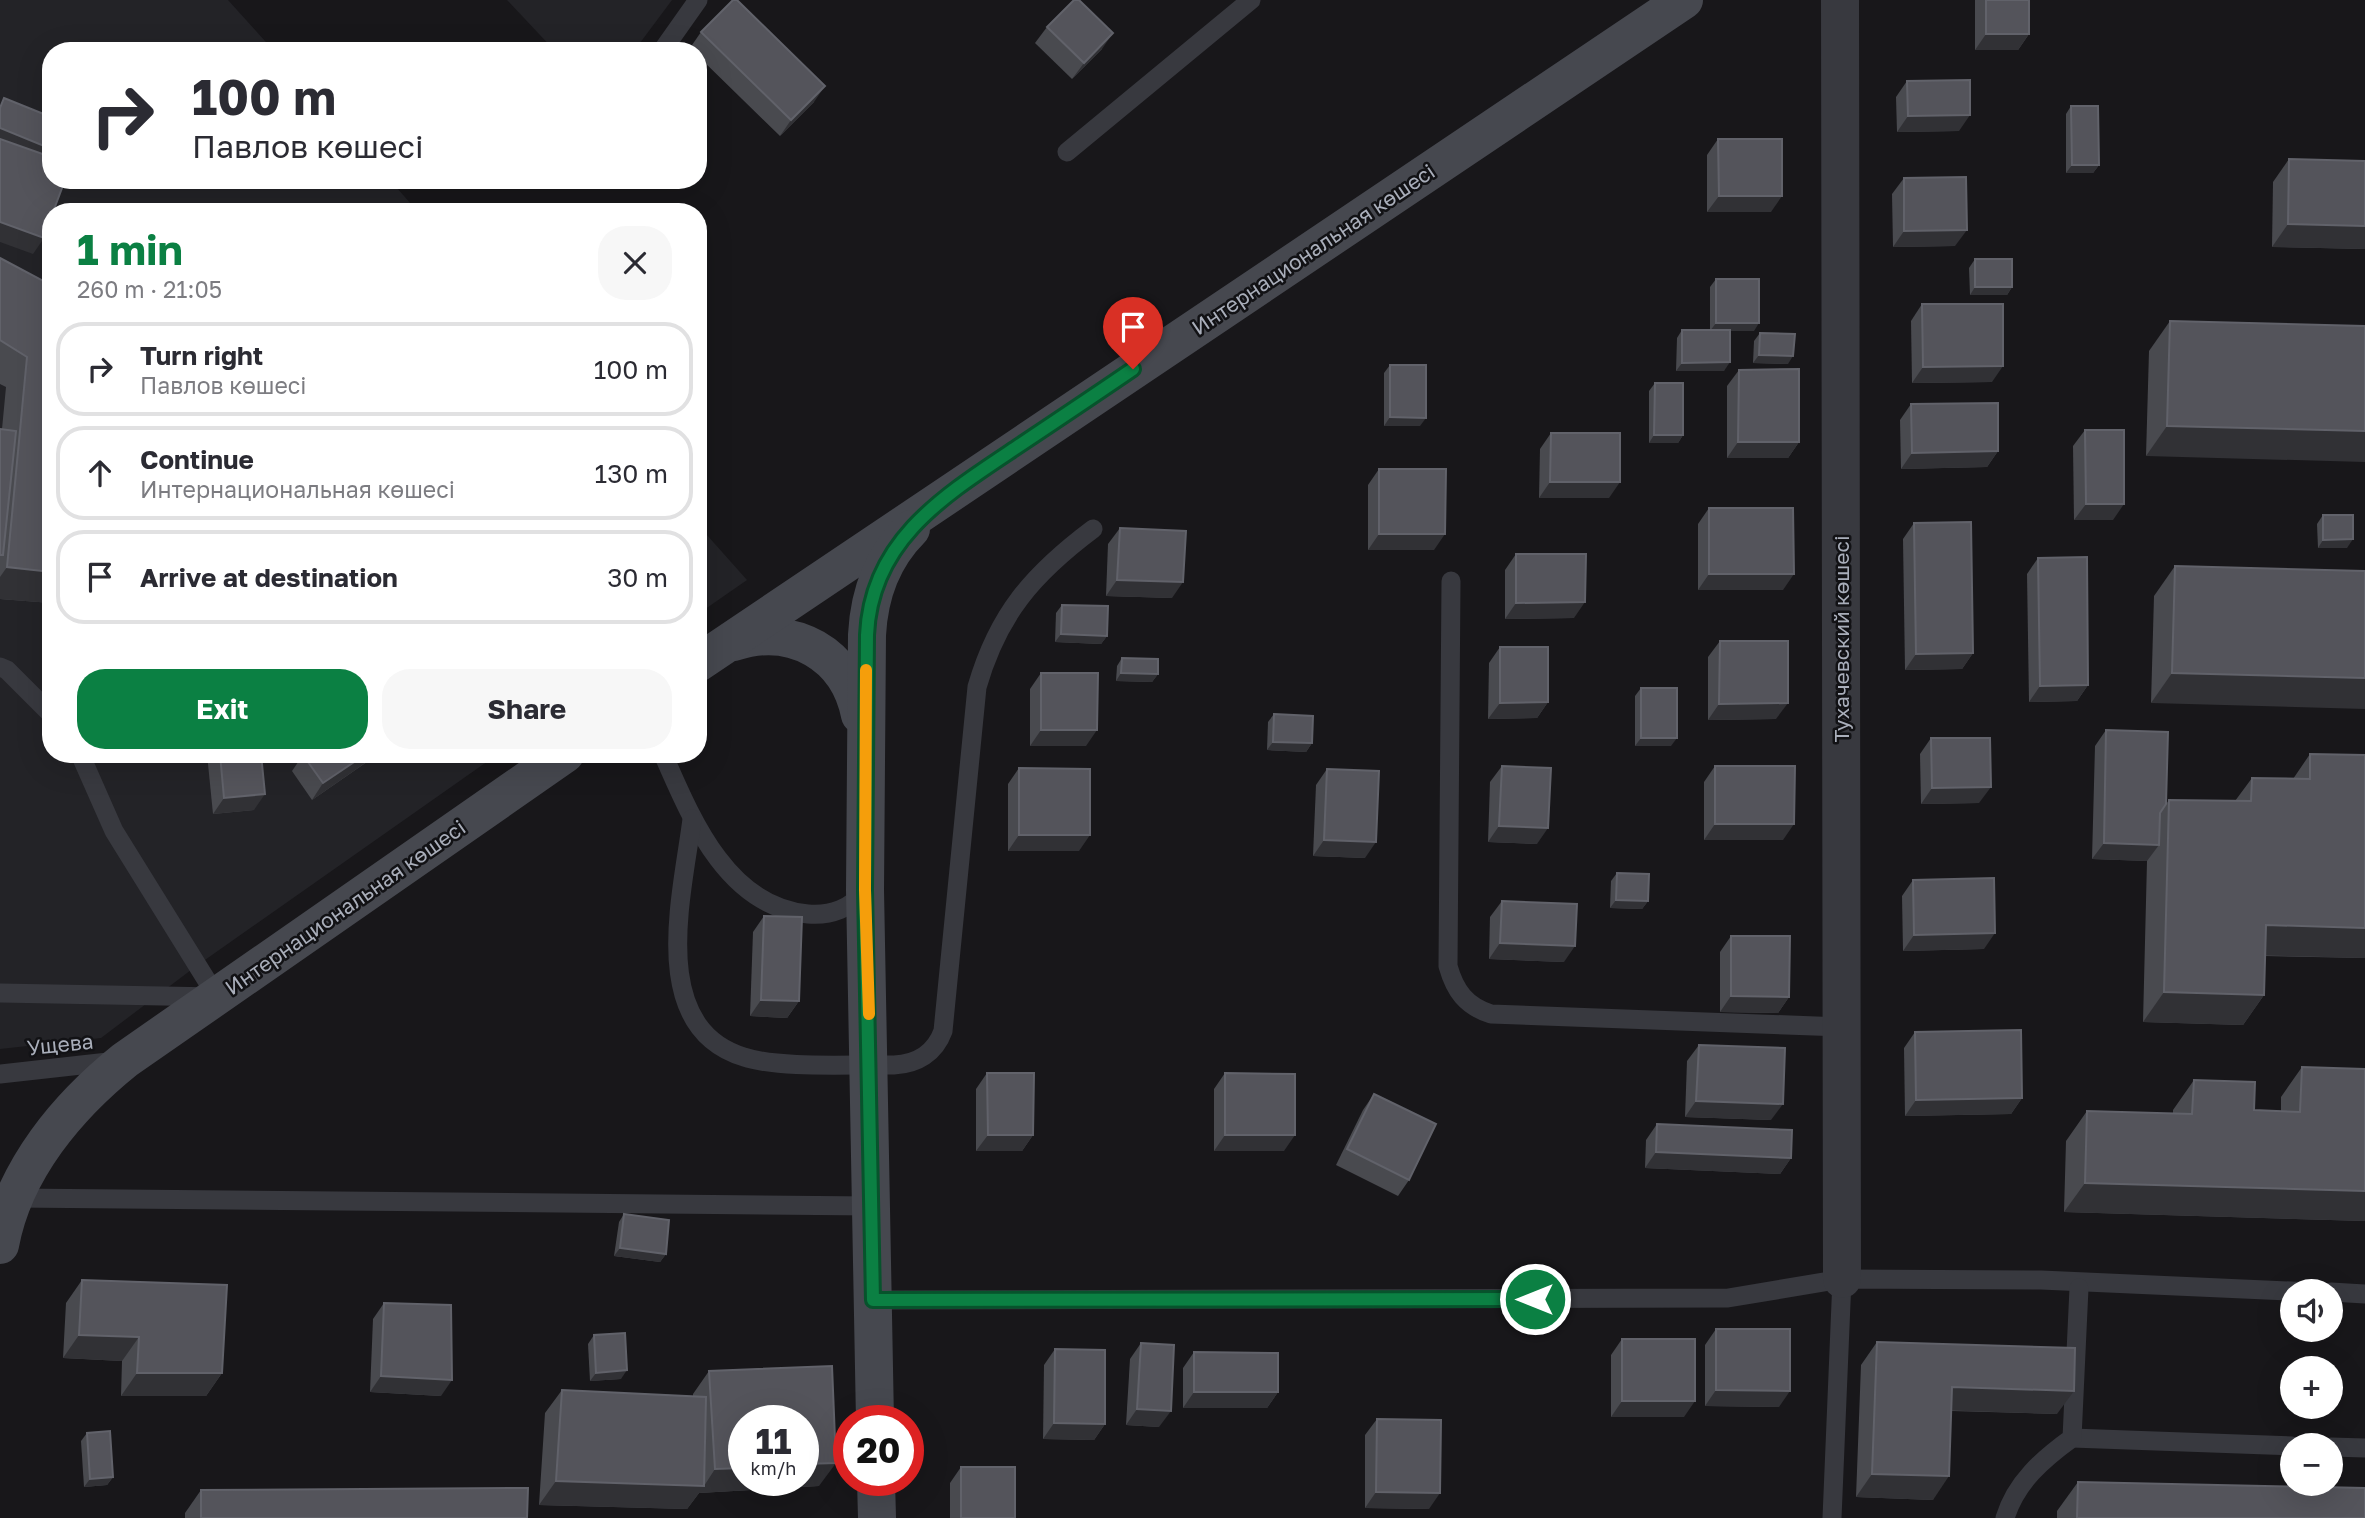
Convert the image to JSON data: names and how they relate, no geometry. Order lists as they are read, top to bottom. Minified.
{"streets":{"street":["Интернациональная көшесі","Тухачевский көшесі"],"lane":["Ущева"]},"crossings":[["Интернациональная көшесі","Ущева"]],"page":{"turn":["100 m","Павлов көшесі"],"heading":["1 min","260 m · 21:05"],"list":[{"name":"Turn right","note":"Павлов көшесі","value":"100 m"},{"name":"Continue","note":"Интернациональная көшесі","value":"130 m"},{"name":"Arrive at destination","value":"30 m"}],"buttons":["Exit","Share"],"map_buttons":["+","−"],"speed":"11 km/h","limit":"20"}}
